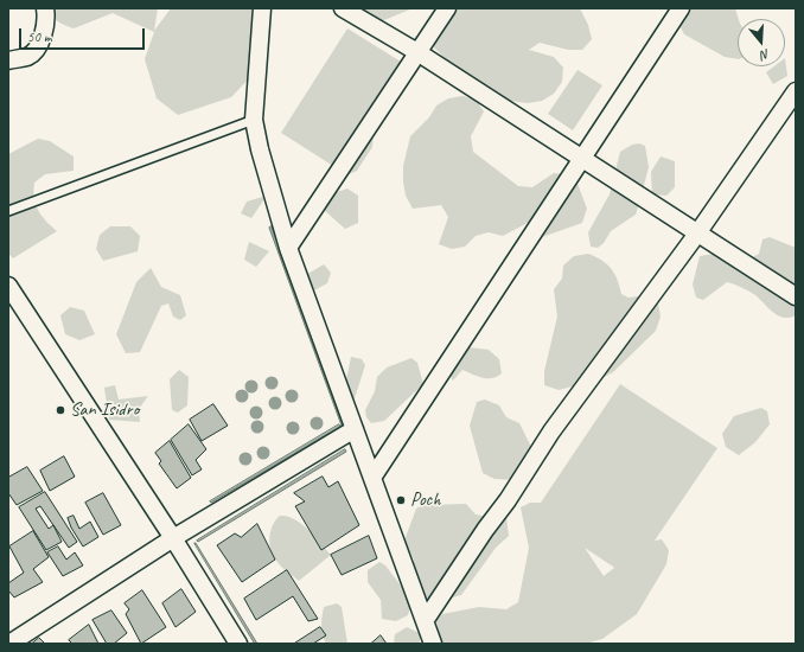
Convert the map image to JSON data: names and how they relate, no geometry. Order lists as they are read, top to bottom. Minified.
{"places":["San Isidro","Poch"],"scale_bar":"50 m","north":"bottom"}
